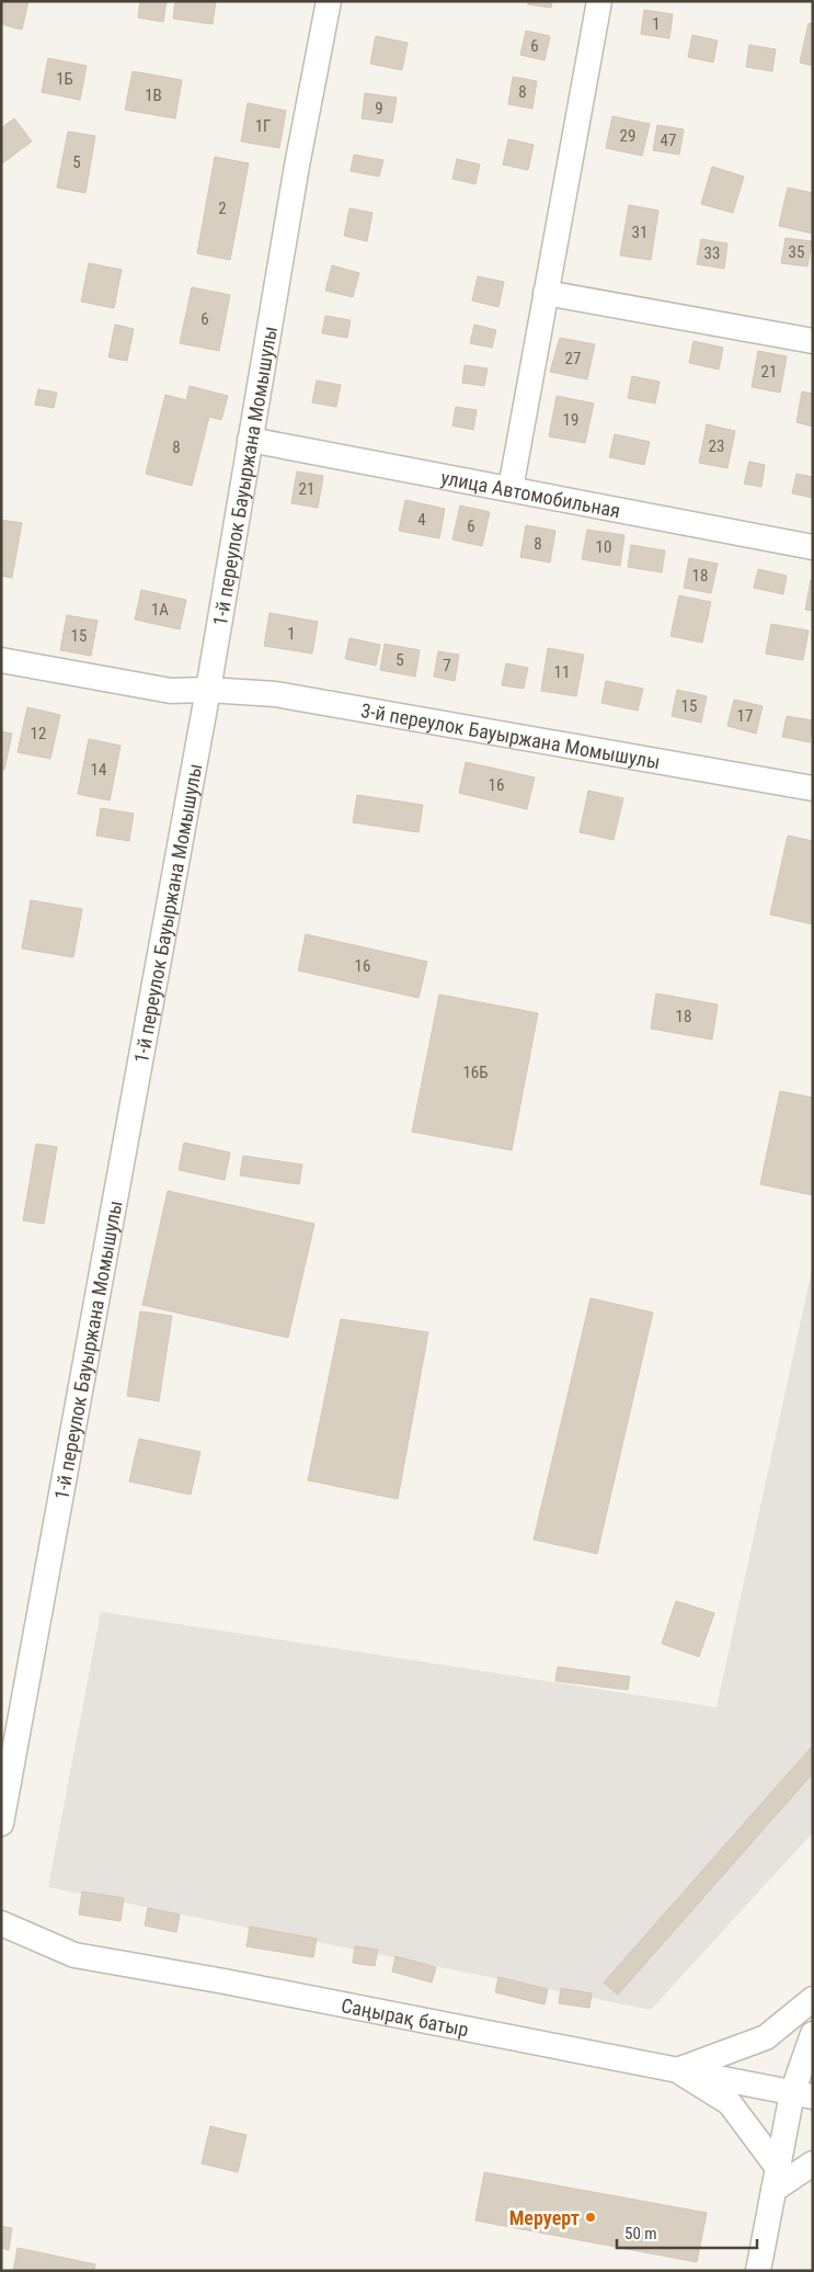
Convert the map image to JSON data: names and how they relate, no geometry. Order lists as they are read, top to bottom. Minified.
{"streets":{"street":["1-й переулок Бауыржана Момышулы","улица Автомобильная","3-й переулок Бауыржана Момышулы","Саңырақ батыр"]},"crossings":[["1-й переулок Бауыржана Момышулы","улица Автомобильная"],["1-й переулок Бауыржана Момышулы","3-й переулок Бауыржана Момышулы"]],"places":["Меруерт"],"house_numbers":["1","6","1Б","8","1В","9","1Г","29","47","5","2","31","35","33","6","27","21","19","23","8","21","4","6","8","10","18","1А","1","15","5","7","11","15","17","12","14","16","16","18","16Б"],"scale_bar":"50 m"}
